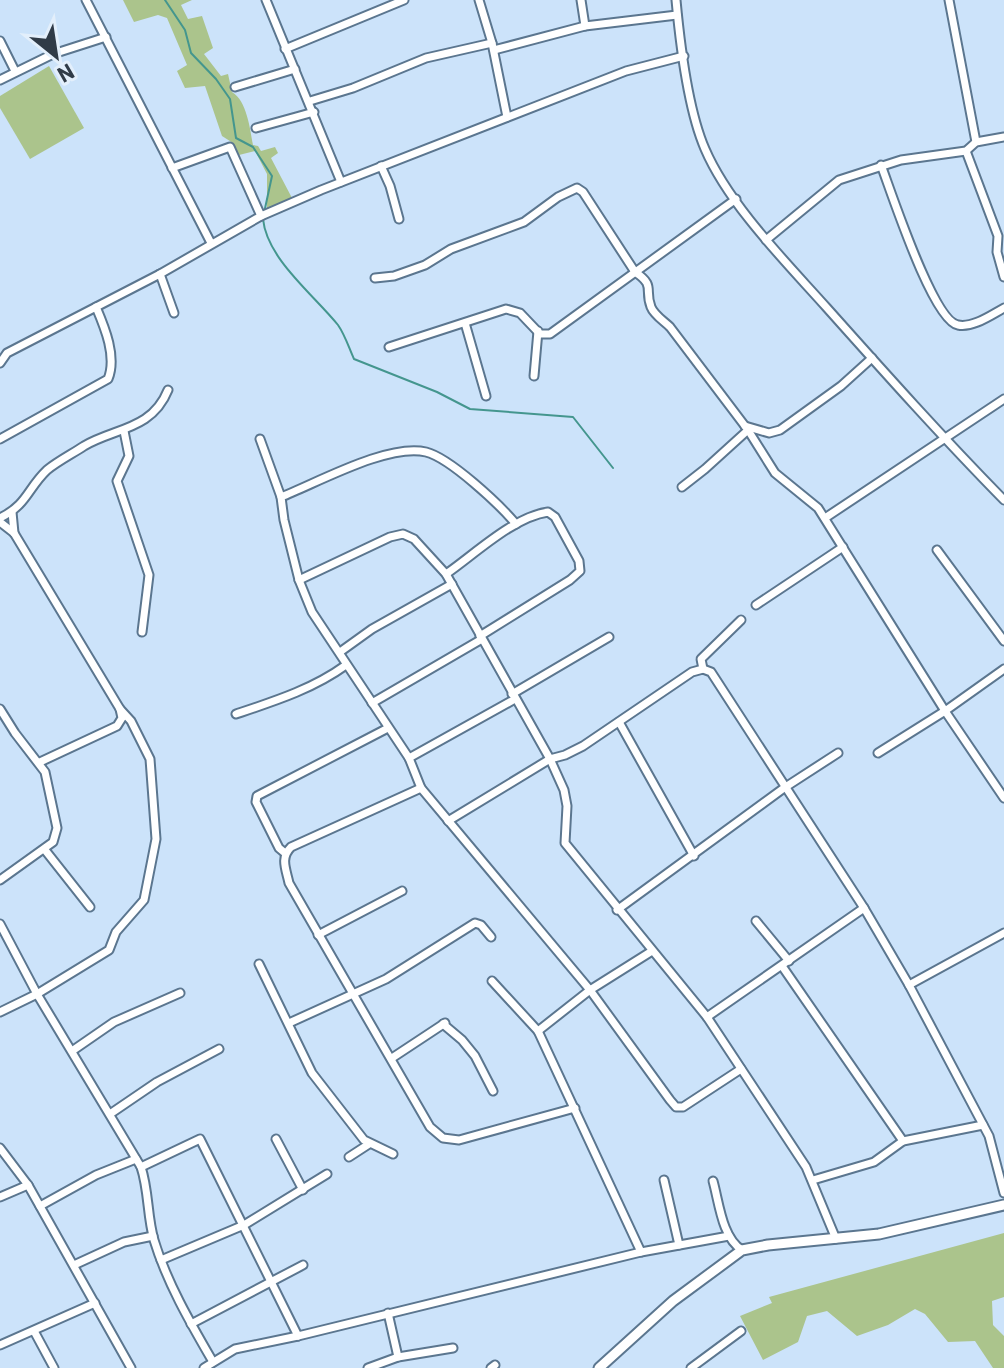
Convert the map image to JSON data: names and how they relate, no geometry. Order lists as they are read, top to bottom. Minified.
{"north":"bottom right"}
